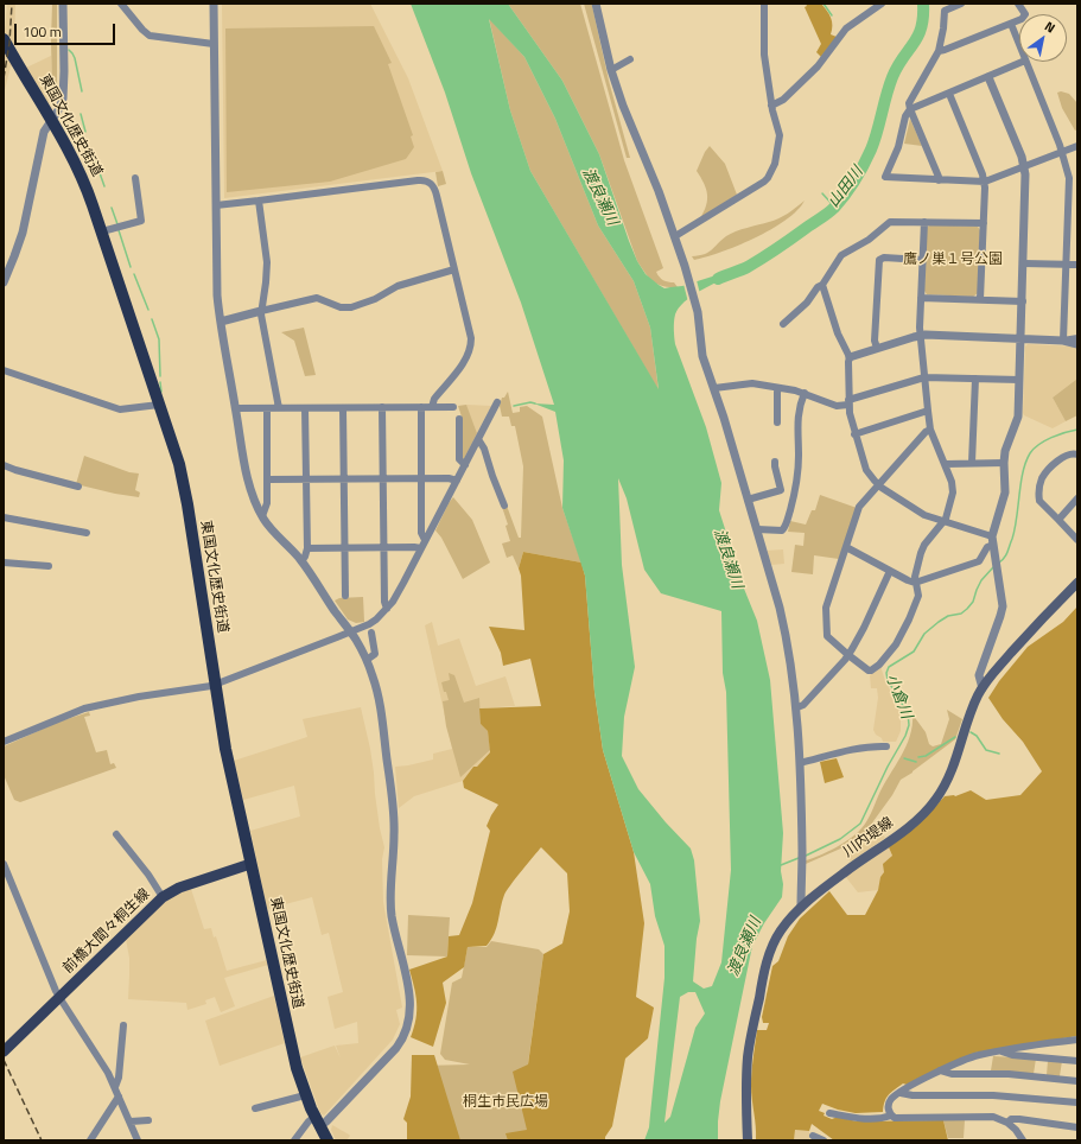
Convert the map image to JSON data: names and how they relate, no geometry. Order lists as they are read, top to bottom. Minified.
{"streets":{"highway":["東国文化歴史街道"],"main road":["川内堤線","前橋大間々桐生線"]},"crossings":[["東国文化歴史街道","前橋大間々桐生線"]],"water":["山田川","渡良瀬川","小倉川"],"parks":["鷹ノ巣１号公園","桐生市民広場"],"scale_bar":"100 m","north":"top right"}
